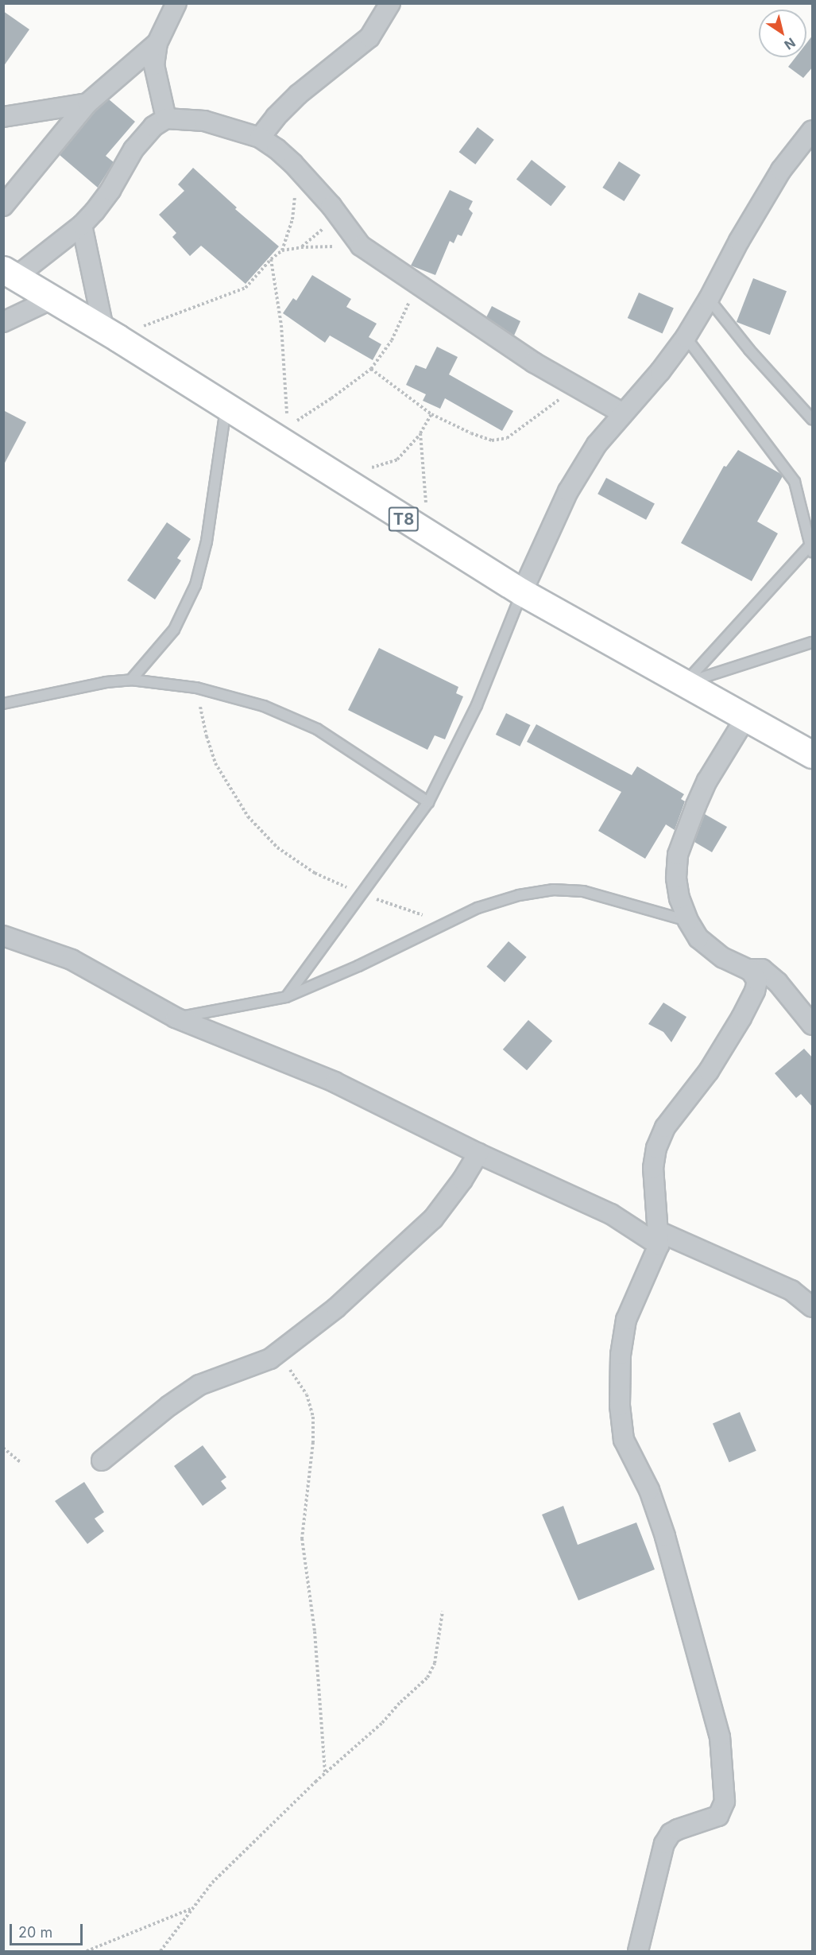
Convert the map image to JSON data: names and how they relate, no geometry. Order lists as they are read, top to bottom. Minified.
{"streets":{"highway":["T8"]},"scale_bar":"20 m","north":"bottom right"}
